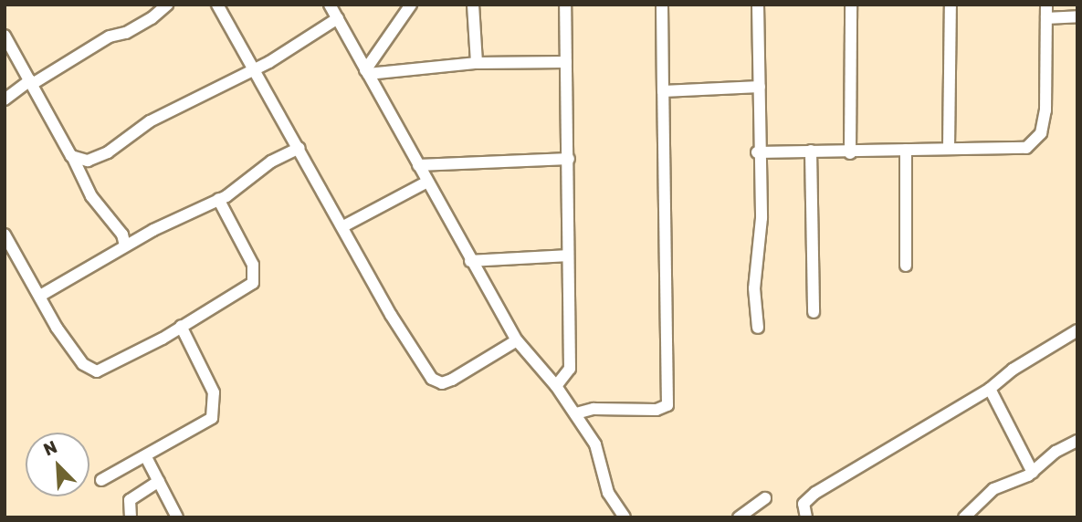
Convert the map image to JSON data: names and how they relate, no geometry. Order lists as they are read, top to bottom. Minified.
{"north":"top left"}
